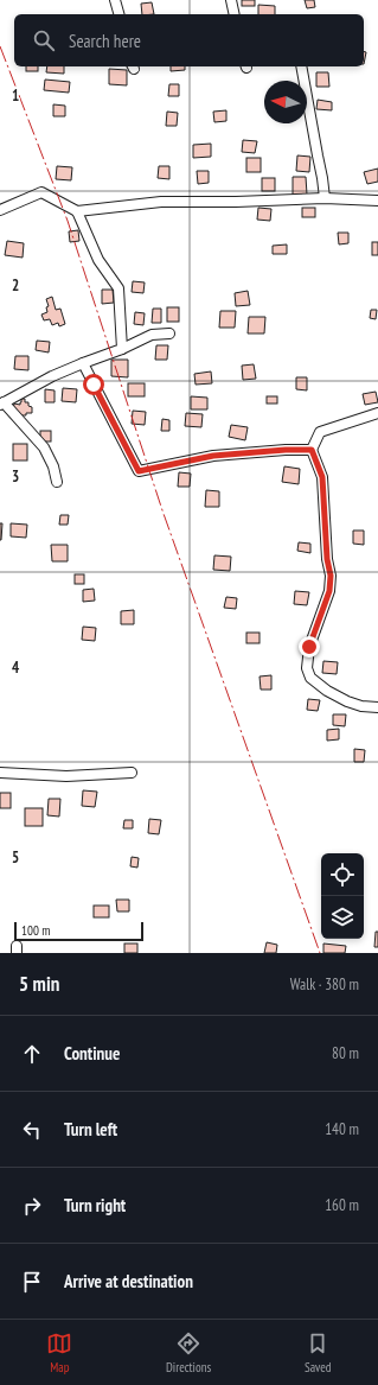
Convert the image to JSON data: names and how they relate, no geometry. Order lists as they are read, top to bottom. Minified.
{"scale_bar":"100 m","north":"left","page":{"search":"Search here","scale":"100 m","heading":["5 min","Walk · 380 m"],"list":[["Continue","80 m"],["Turn left","140 m"],["Turn right","160 m"],"Arrive at destination"],"nav":["Map","Directions","Saved"]},"grid":{"rows":["1","2","3","4","5"]}}
